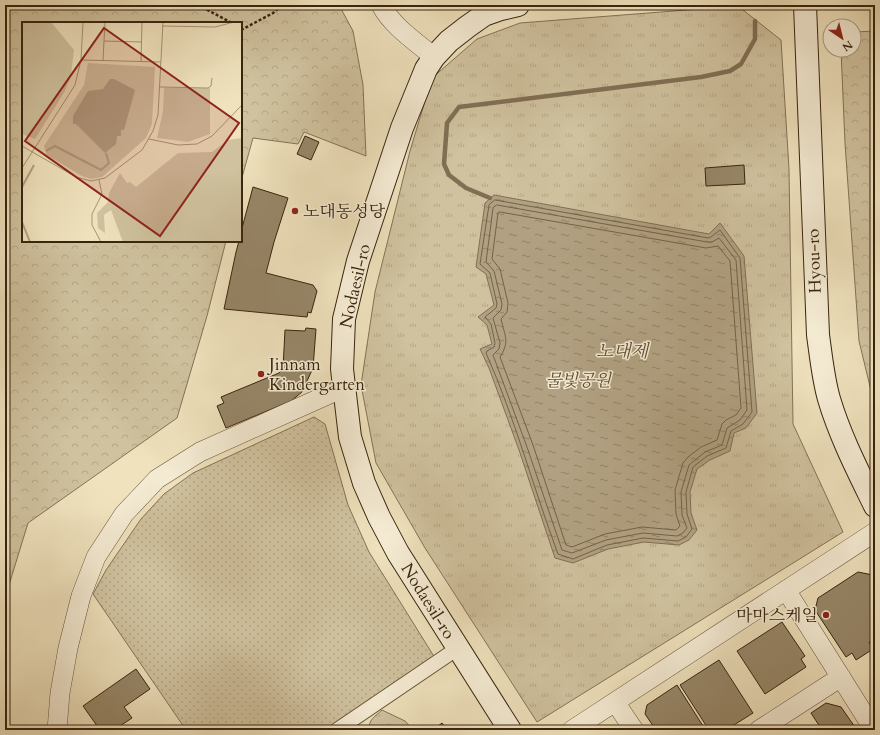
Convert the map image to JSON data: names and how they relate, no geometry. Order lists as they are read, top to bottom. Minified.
{"streets":{"main road":["Hyou-ro","Nodaesil-ro"]},"water":["노대제"],"parks":["물빛공원"],"places":["노대동성당","Jinnam Kindergarten","마마스케일"],"north":"bottom right"}
